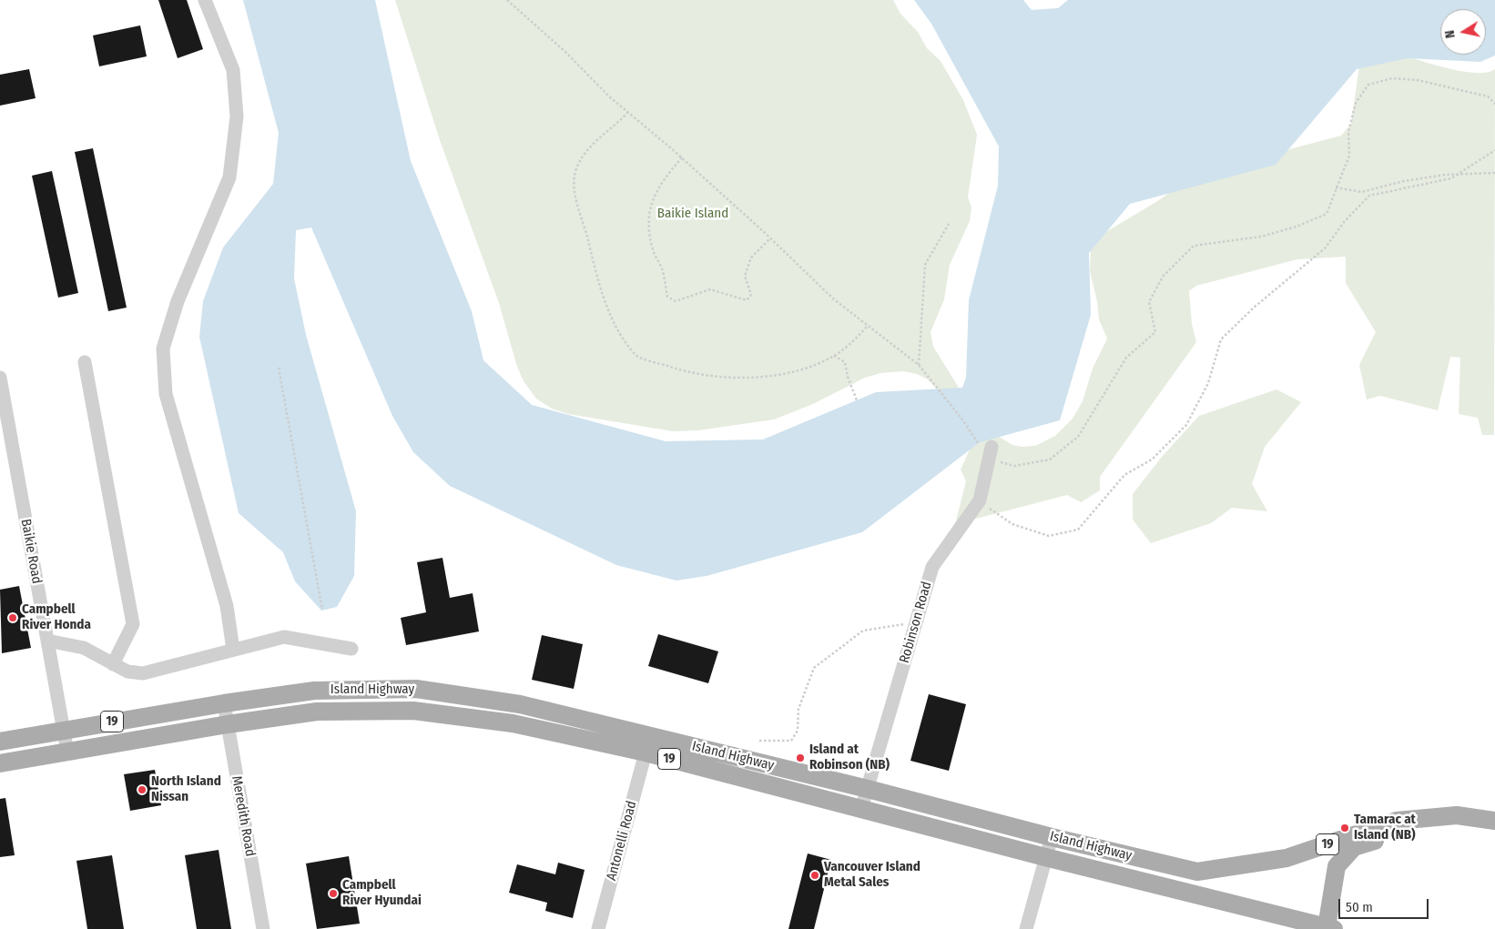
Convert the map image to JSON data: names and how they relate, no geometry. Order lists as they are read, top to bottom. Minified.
{"streets":{"main road":["Island Highway","19"],"street":["Baikie Road","Robinson Road","Meredith Road","Antonelli Road"]},"crossings":[["Baikie Road","Island Highway"],["Robinson Road","Island Highway"],["Island Highway","19"],["Island Highway","Meredith Road"],["Island Highway","Antonelli Road"]],"parks":["Baikie Island"],"places":["Campbell River Honda","Island at Robinson (NB)","North Island Nissan","Tamarac at Island (NB)","Vancouver Island Metal Sales","Campbell River Hyundai"],"scale_bar":"50 m","north":"left"}
